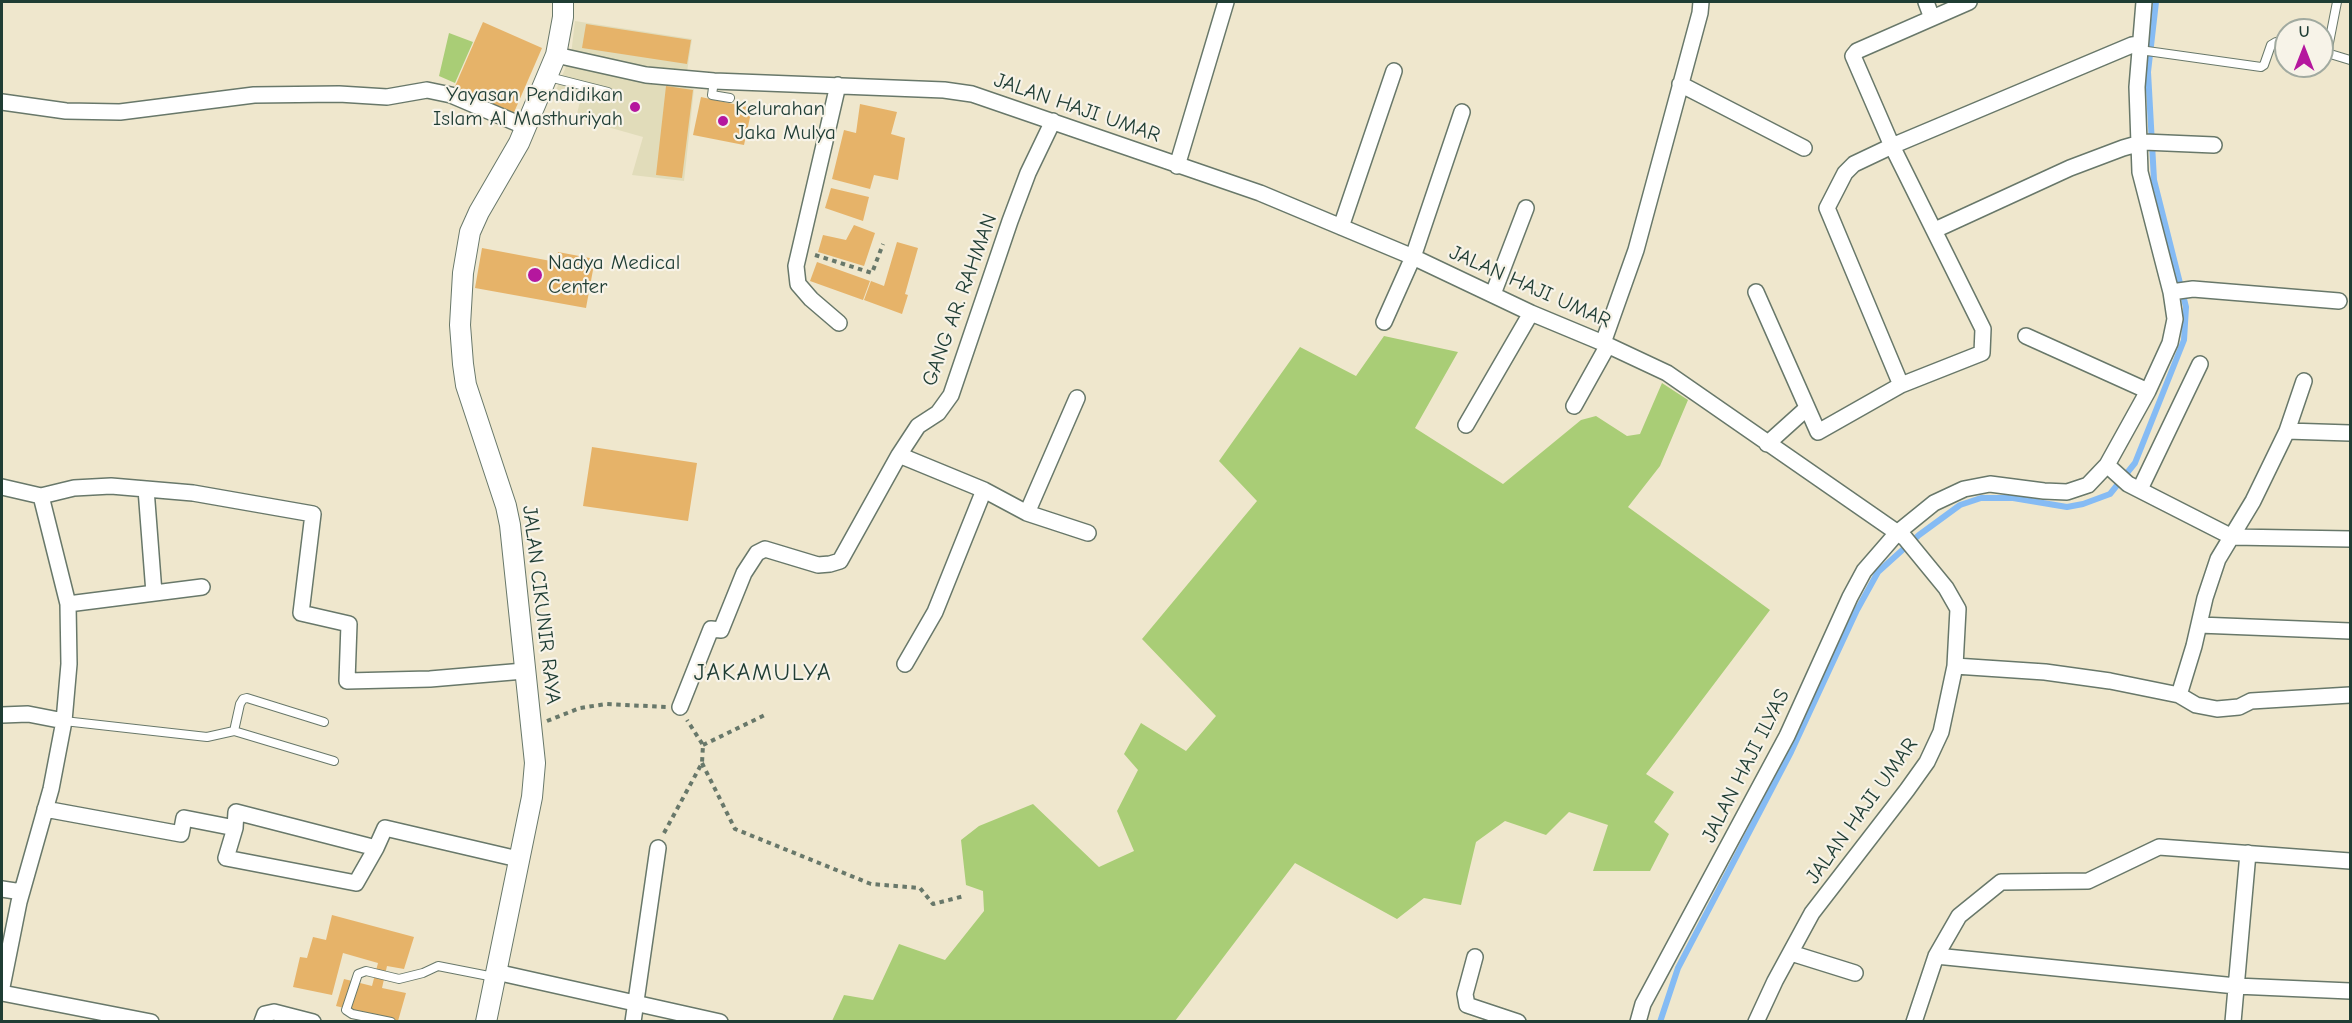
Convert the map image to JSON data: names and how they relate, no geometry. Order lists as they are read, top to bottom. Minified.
{"streets":{"street":["JALAN HAJI UMAR","GANG AR. RAHMAN","JALAN CIKUNIR RAYA","JALAN HAJI ILYAS"]},"crossings":[["JALAN HAJI UMAR","GANG AR. RAHMAN"],["JALAN HAJI UMAR","JALAN CIKUNIR RAYA"],["JALAN HAJI UMAR","JALAN HAJI ILYAS"]],"districts":["JAKAMULYA"],"places":["Yayasan Pendidikan Islam Al Masthuriyah","Kelurahan Jaka Mulya","Nadya Medical Center"],"north":"top"}
